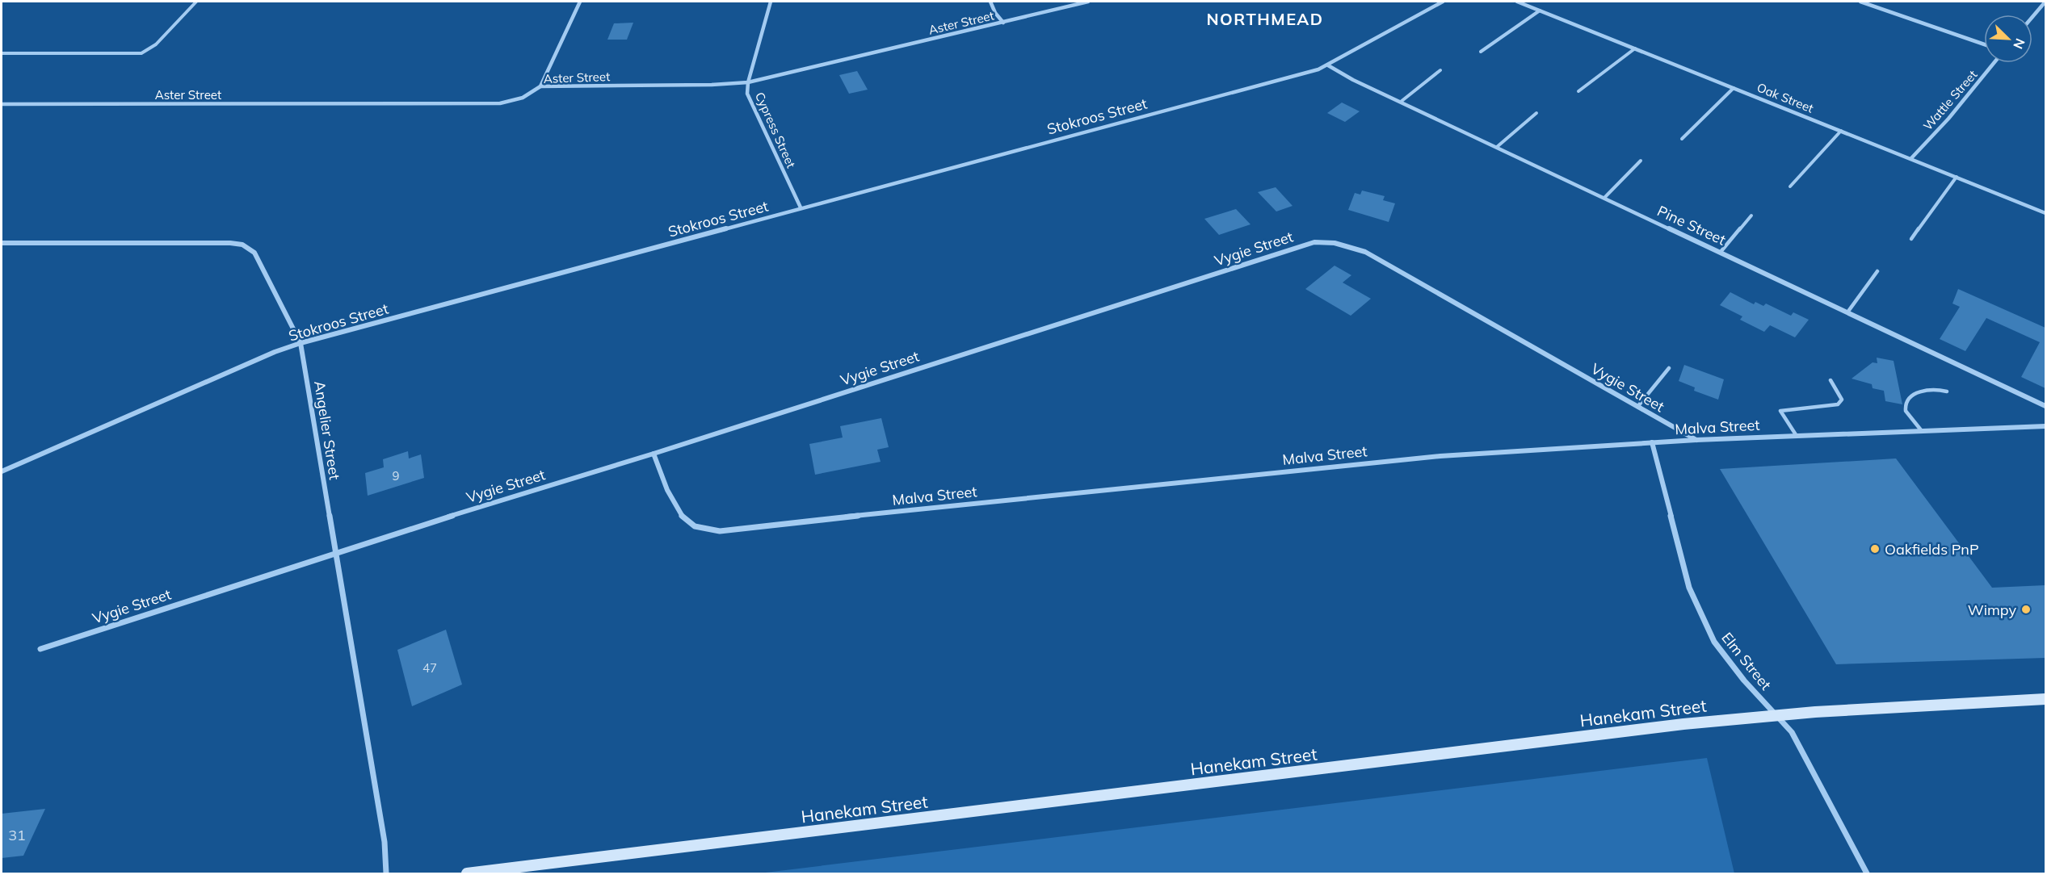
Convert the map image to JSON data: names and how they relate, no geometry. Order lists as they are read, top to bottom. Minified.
{"streets":{"street":["Aster Street","Oak Street","Wattle Street","Stokroos Street","Cypress Street","Pine Street","Vygie Street","Malva Street","Angelier Street","Elm Street","Hanekam Street"]},"crossings":[["Aster Street","Cypress Street"],["Oak Street","Wattle Street"],["Stokroos Street","Cypress Street"],["Stokroos Street","Pine Street"],["Stokroos Street","Angelier Street"],["Vygie Street","Malva Street"],["Vygie Street","Angelier Street"],["Malva Street","Elm Street"],["Elm Street","Hanekam Street"]],"districts":["NORTHMEAD"],"places":["Oakfields PnP","Wimpy"],"house_numbers":["9","47","31"],"north":"bottom right"}
